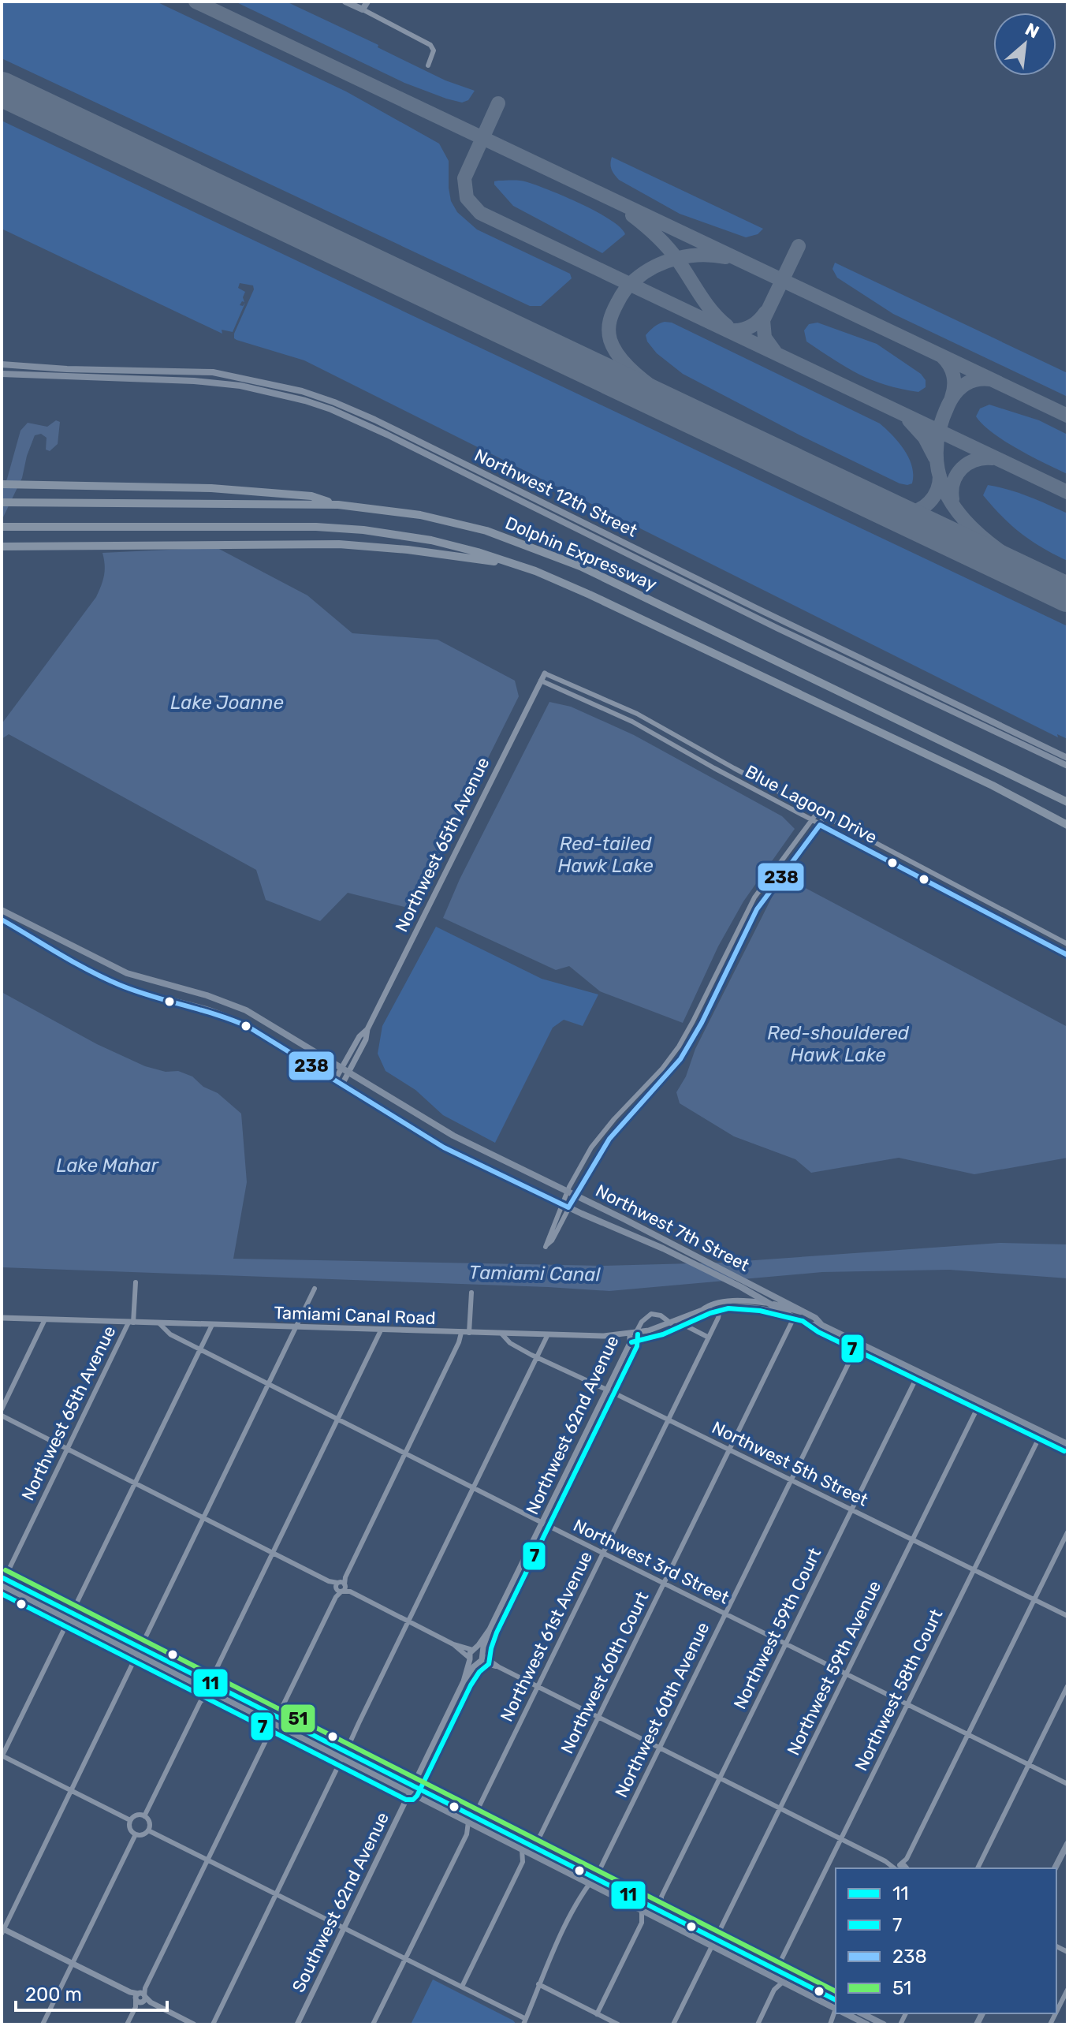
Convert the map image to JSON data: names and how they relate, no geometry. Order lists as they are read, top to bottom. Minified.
{"streets":{"highway":["Dolphin Expressway"],"main road":["Northwest 12th Street","Northwest 7th Street"],"street":["Blue Lagoon Drive","Northwest 65th Avenue","Tamiami Canal Road","Northwest 62nd Avenue","Northwest 5th Street","Northwest 3rd Street","Northwest 59th Court","Northwest 61st Avenue","Northwest 59th Avenue","Northwest 60th Court","Northwest 58th Court","Northwest 60th Avenue","Southwest 62nd Avenue"]},"crossings":[["Blue Lagoon Drive","Northwest 65th Avenue"],["Northwest 65th Avenue","Northwest 7th Street"],["Northwest 65th Avenue","Tamiami Canal Road"],["Northwest 7th Street","Tamiami Canal Road"],["Northwest 7th Street","Northwest 59th Court"],["Northwest 7th Street","Northwest 59th Avenue"],["Northwest 7th Street","Northwest 60th Court"],["Northwest 7th Street","Northwest 58th Court"],["Northwest 7th Street","Northwest 60th Avenue"],["Tamiami Canal Road","Northwest 62nd Avenue"],["Tamiami Canal Road","Northwest 5th Street"],["Tamiami Canal Road","Northwest 3rd Street"],["Tamiami Canal Road","Northwest 61st Avenue"],["Northwest 62nd Avenue","Northwest 5th Street"],["Northwest 62nd Avenue","Northwest 3rd Street"],["Northwest 62nd Avenue","Southwest 62nd Avenue"],["Northwest 5th Street","Northwest 59th Court"],["Northwest 5th Street","Northwest 61st Avenue"],["Northwest 5th Street","Northwest 59th Avenue"],["Northwest 5th Street","Northwest 60th Court"],["Northwest 5th Street","Northwest 58th Court"],["Northwest 5th Street","Northwest 60th Avenue"],["Northwest 3rd Street","Northwest 59th Court"],["Northwest 3rd Street","Northwest 61st Avenue"],["Northwest 3rd Street","Northwest 59th Avenue"],["Northwest 3rd Street","Northwest 60th Court"],["Northwest 3rd Street","Northwest 58th Court"],["Northwest 3rd Street","Northwest 60th Avenue"]],"water":["Lake Joanne","Red-tailed Hawk Lake","Red-shouldered Hawk Lake","Lake Mahar","Tamiami Canal"],"lines":["transit line 238","transit line 7","transit line 51","transit line 11"],"legend":["11","7","238","51"],"scale_bar":"200 m","north":"top right"}
